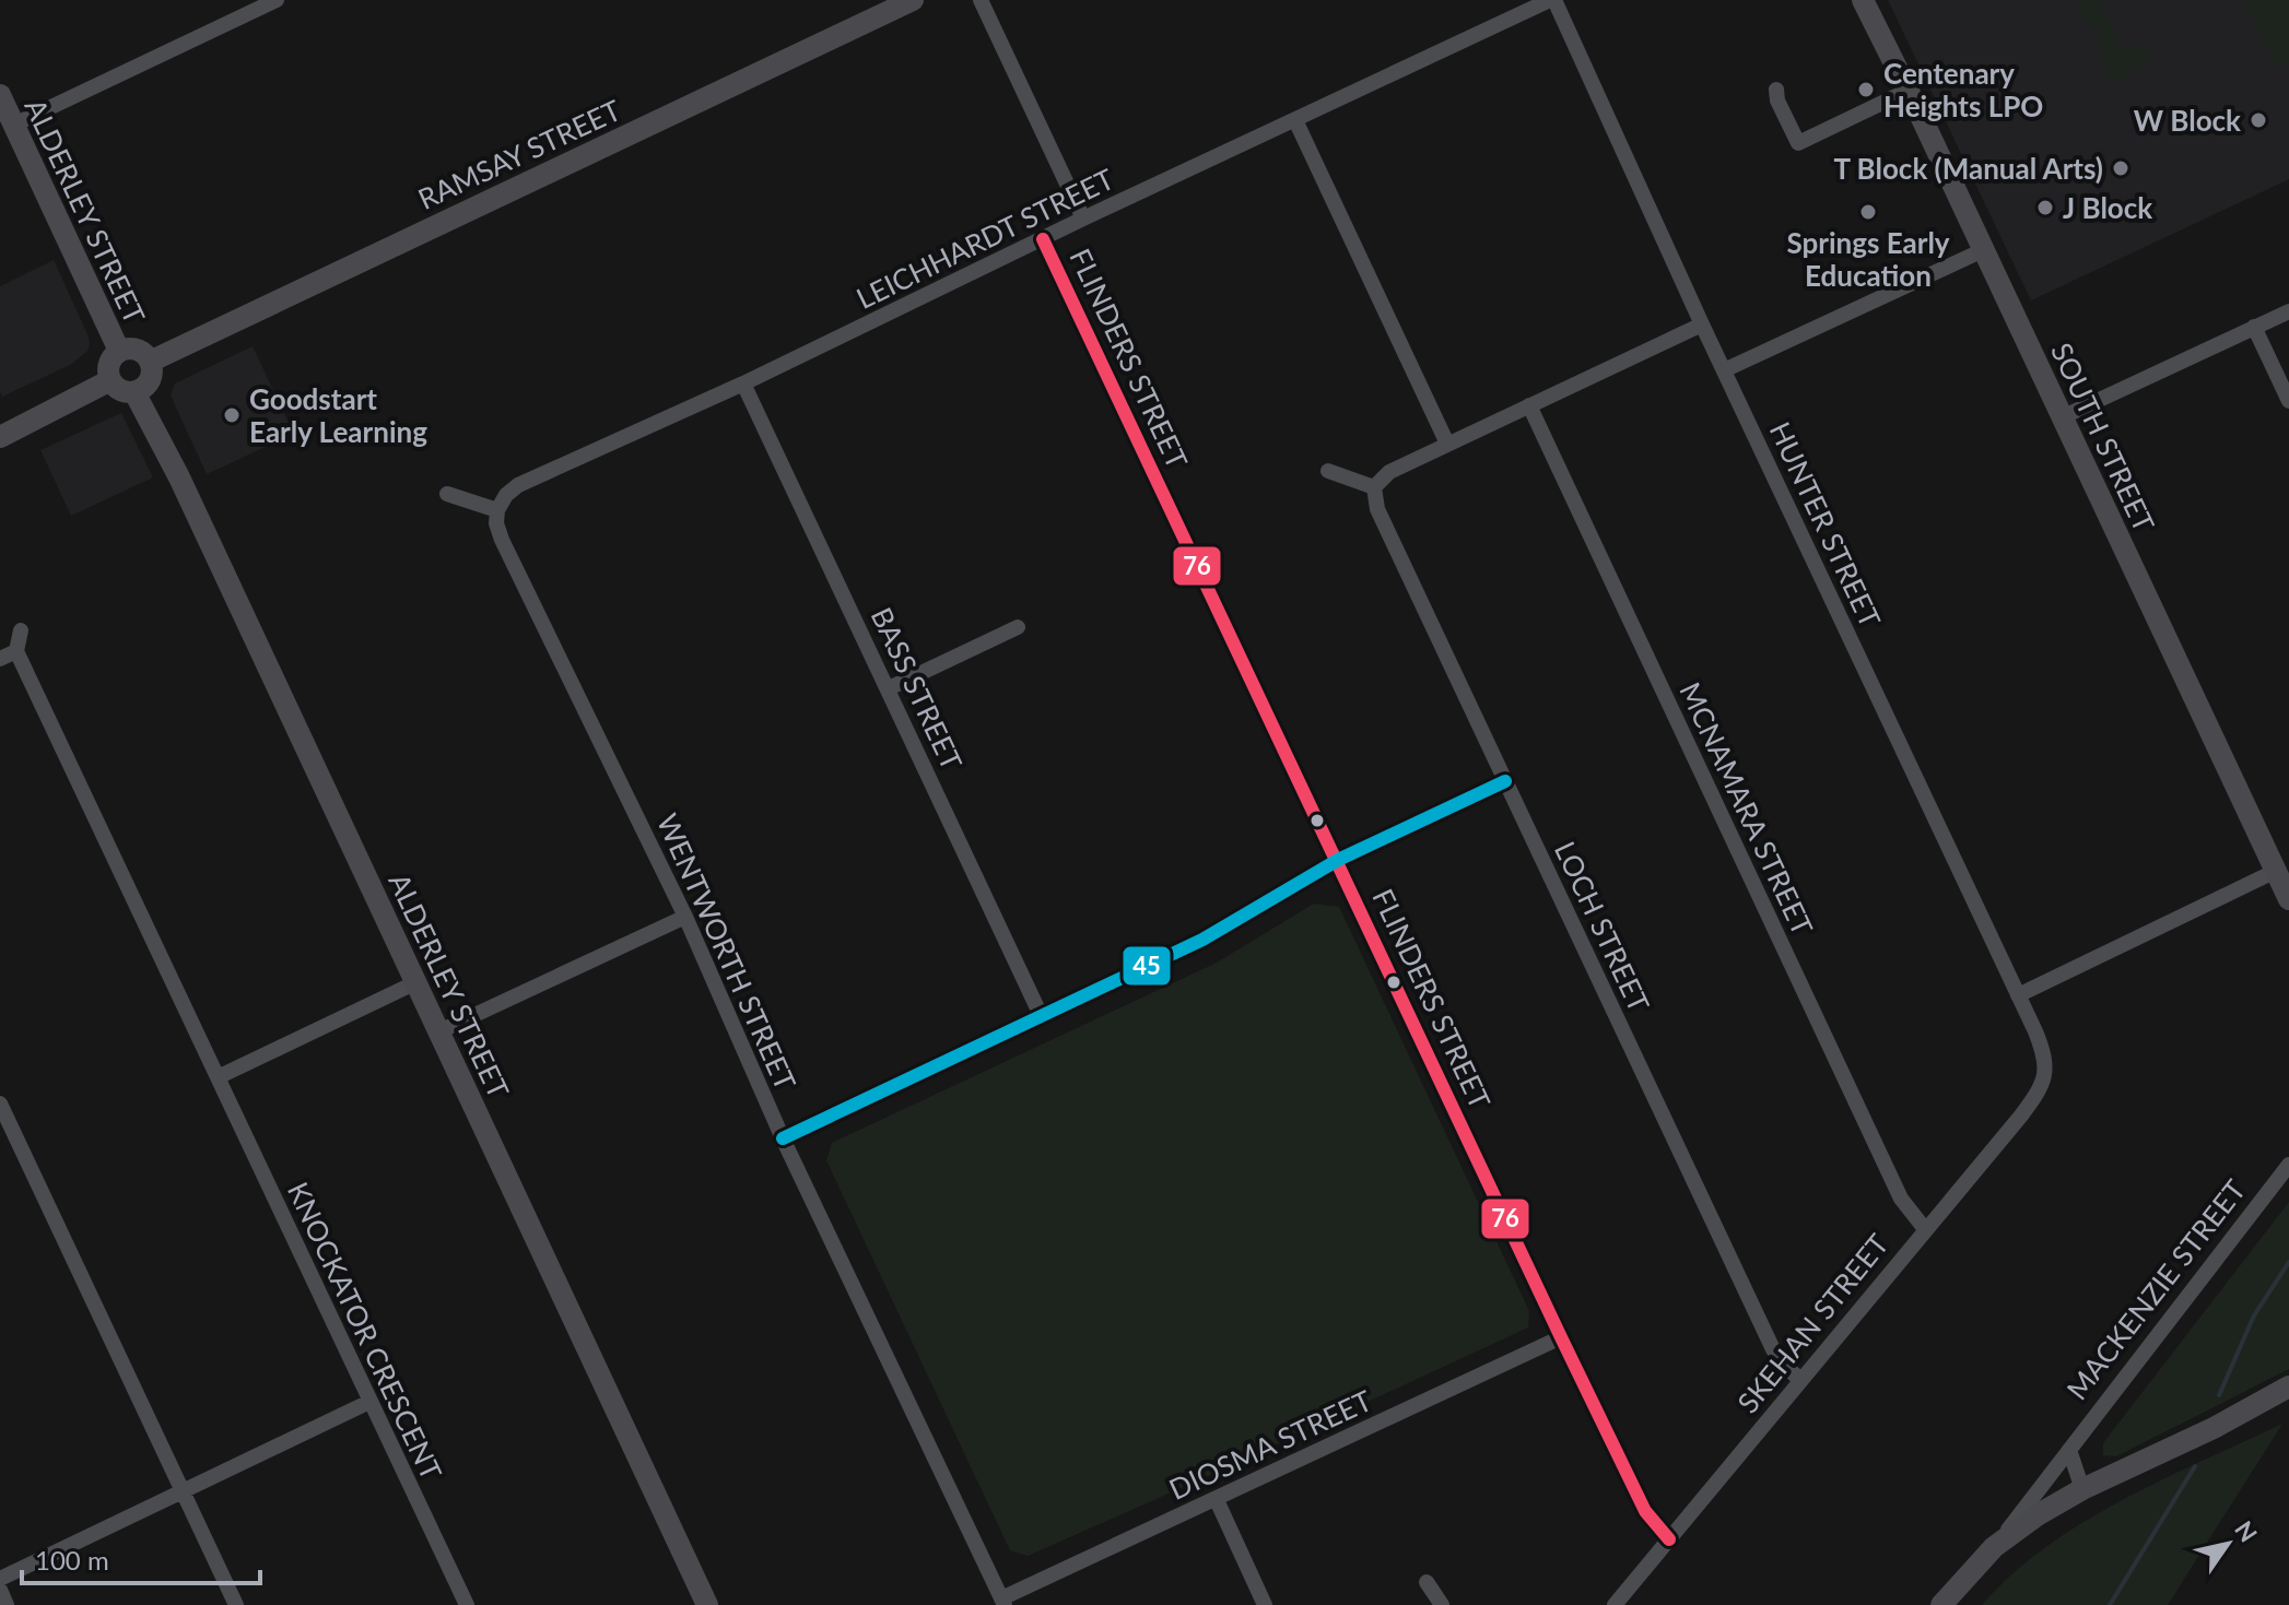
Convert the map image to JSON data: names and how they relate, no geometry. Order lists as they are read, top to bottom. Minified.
{"streets":{"street":["RAMSAY STREET","ALDERLEY STREET","LEICHHARDT STREET","FLINDERS STREET","SOUTH STREET","HUNTER STREET","BASS STREET","MCNAMARA STREET","LOCH STREET","WENTWORTH STREET","MACKENZIE STREET","SKEHAN STREET","KNOCKATOR CRESCENT","DIOSMA STREET"]},"crossings":[["RAMSAY STREET","ALDERLEY STREET"],["LEICHHARDT STREET","FLINDERS STREET"],["LEICHHARDT STREET","HUNTER STREET"],["LEICHHARDT STREET","BASS STREET"],["LEICHHARDT STREET","WENTWORTH STREET"],["FLINDERS STREET","SKEHAN STREET"],["FLINDERS STREET","DIOSMA STREET"],["HUNTER STREET","SKEHAN STREET"],["MCNAMARA STREET","SKEHAN STREET"],["LOCH STREET","SKEHAN STREET"],["WENTWORTH STREET","DIOSMA STREET"]],"places":["Centenary Heights LPO","W Block","T Block (Manual Arts)","J Block","Springs Early Education","Goodstart Early Learning"],"lines":["transit line 76","transit line 45"],"scale_bar":"100 m","north":"top right"}
